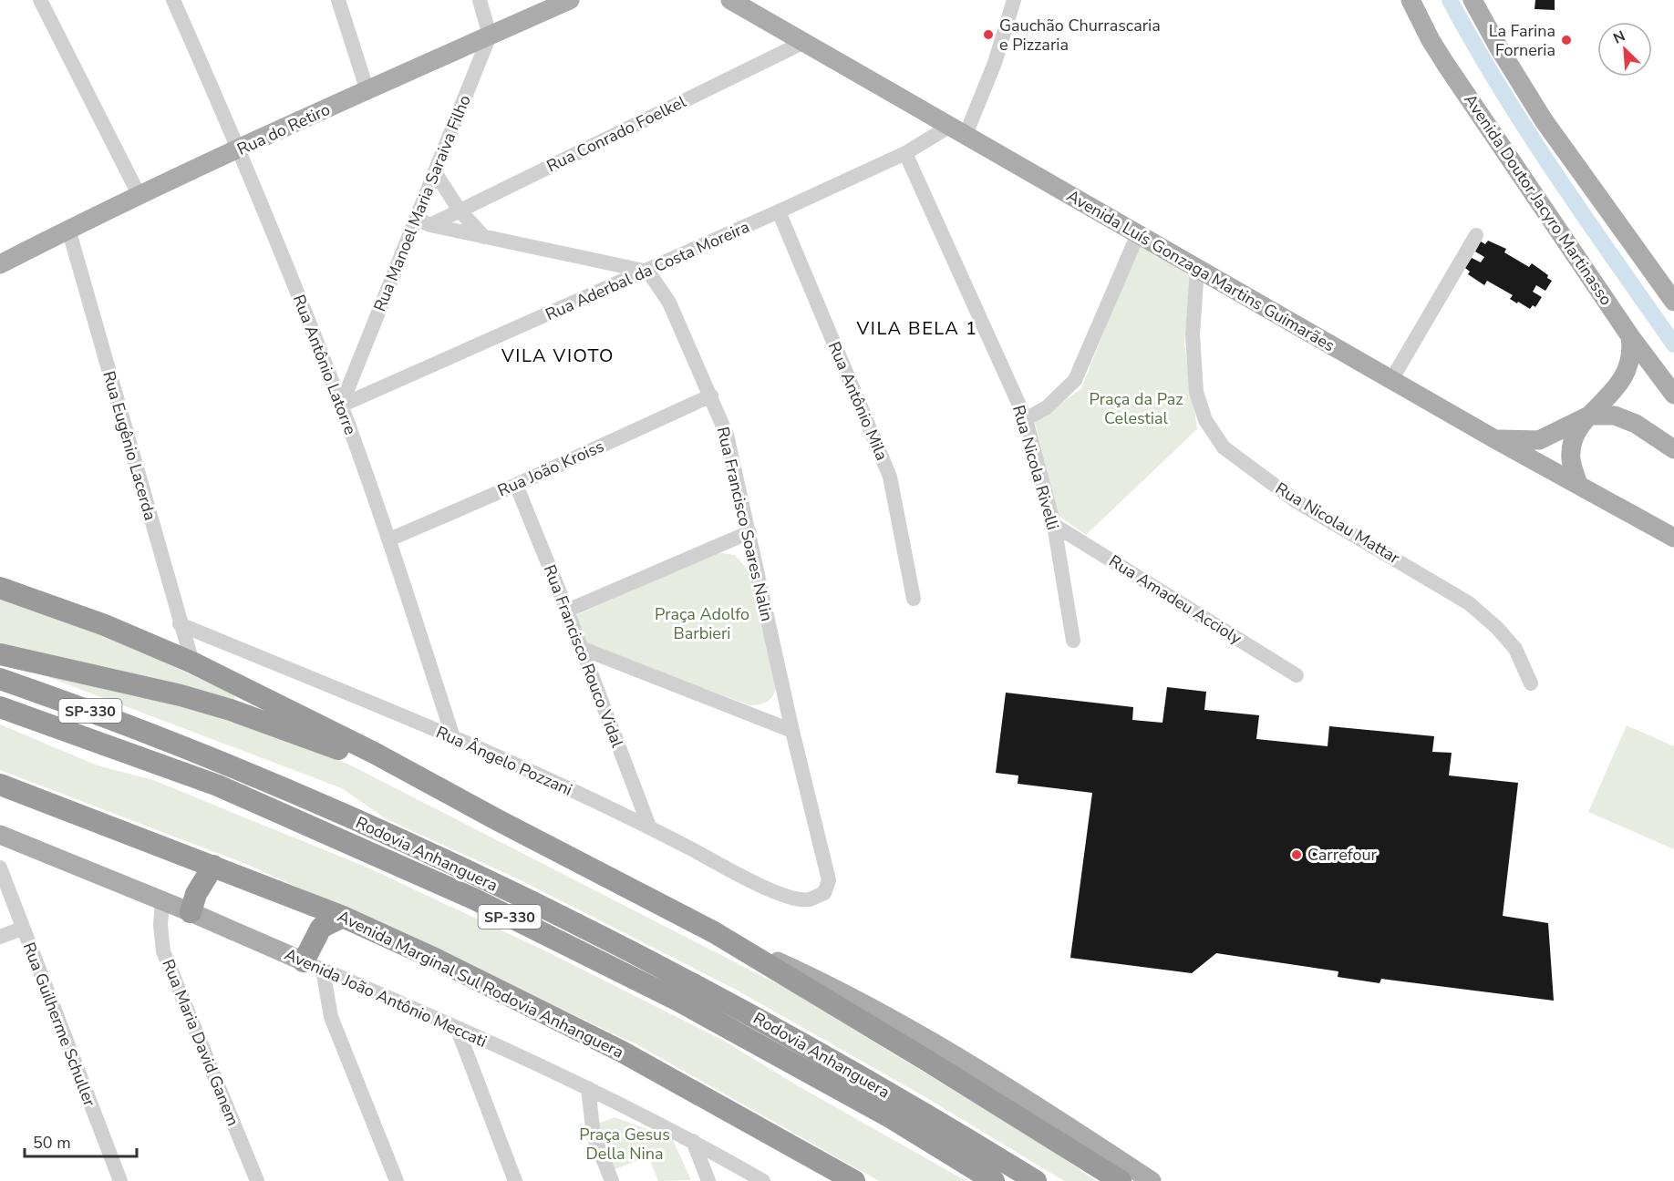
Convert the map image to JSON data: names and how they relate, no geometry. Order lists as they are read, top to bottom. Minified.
{"streets":{"highway":["SP-330","Rodovia Anhanguera","Avenida Marginal Sul Rodovia Anhanguera"],"main road":["Rua do Retiro","Avenida Doutor Jacyro Martinasso","Avenida Luís Gonzaga Martins Guimarães","Avenida João Antônio Meccati"],"street":["Rua Conrado Foelkel","Rua Manoel Maria Saraiva Filho","Rua Aderbal da Costa Moreira","Rua Antônio Latorre","Rua Antônio Mila","Rua Eugênio Lacerda","Rua Nicola Rivelli","Rua João Kroiss","Rua Nicolau Mattar","Rua Francisco Soares Nalin","Rua Amadeu Accioly","Rua Francisco Rouco Vidal","Rua Ângelo Pozzani","Rua Guilherme Schuller","Rua Maria David Ganem"]},"crossings":[["Rua do Retiro","Rua Manoel Maria Saraiva Filho"],["Rua do Retiro","Rua Antônio Latorre"],["Rua do Retiro","Rua Eugênio Lacerda"],["Rua Conrado Foelkel","Rua Manoel Maria Saraiva Filho"],["Rua Conrado Foelkel","Avenida Luís Gonzaga Martins Guimarães"],["Rua Manoel Maria Saraiva Filho","Rua Aderbal da Costa Moreira"],["Rua Manoel Maria Saraiva Filho","Rua Antônio Latorre"],["Rua Aderbal da Costa Moreira","Avenida Luís Gonzaga Martins Guimarães"],["Rua Aderbal da Costa Moreira","Rua Antônio Latorre"],["Rua Aderbal da Costa Moreira","Rua Antônio Mila"],["Rua Aderbal da Costa Moreira","Rua Nicola Rivelli"],["Rua Aderbal da Costa Moreira","Rua Francisco Soares Nalin"],["Avenida Luís Gonzaga Martins Guimarães","Rua Nicolau Mattar"],["Rua Antônio Latorre","Rua João Kroiss"],["Rua Antônio Latorre","Rua Ângelo Pozzani"],["Rua Eugênio Lacerda","Rua Ângelo Pozzani"],["Rua Nicola Rivelli","Rua Amadeu Accioly"],["Rua João Kroiss","Rua Francisco Soares Nalin"],["Rua João Kroiss","Rua Francisco Rouco Vidal"],["Rua Francisco Soares Nalin","Rua Ângelo Pozzani"],["Rua Francisco Rouco Vidal","Rua Ângelo Pozzani"],["Avenida João Antônio Meccati","Rua Maria David Ganem"]],"districts":["VILA BELA 1","VILA VIOTO"],"parks":["Praça da Paz Celestial","Praça Adolfo Barbieri","Praça Gesus Della Nina"],"places":["Gauchão Churrascaria e Pizzaria","La Farina Forneria","Carrefour"],"scale_bar":"50 m","north":"top left"}
